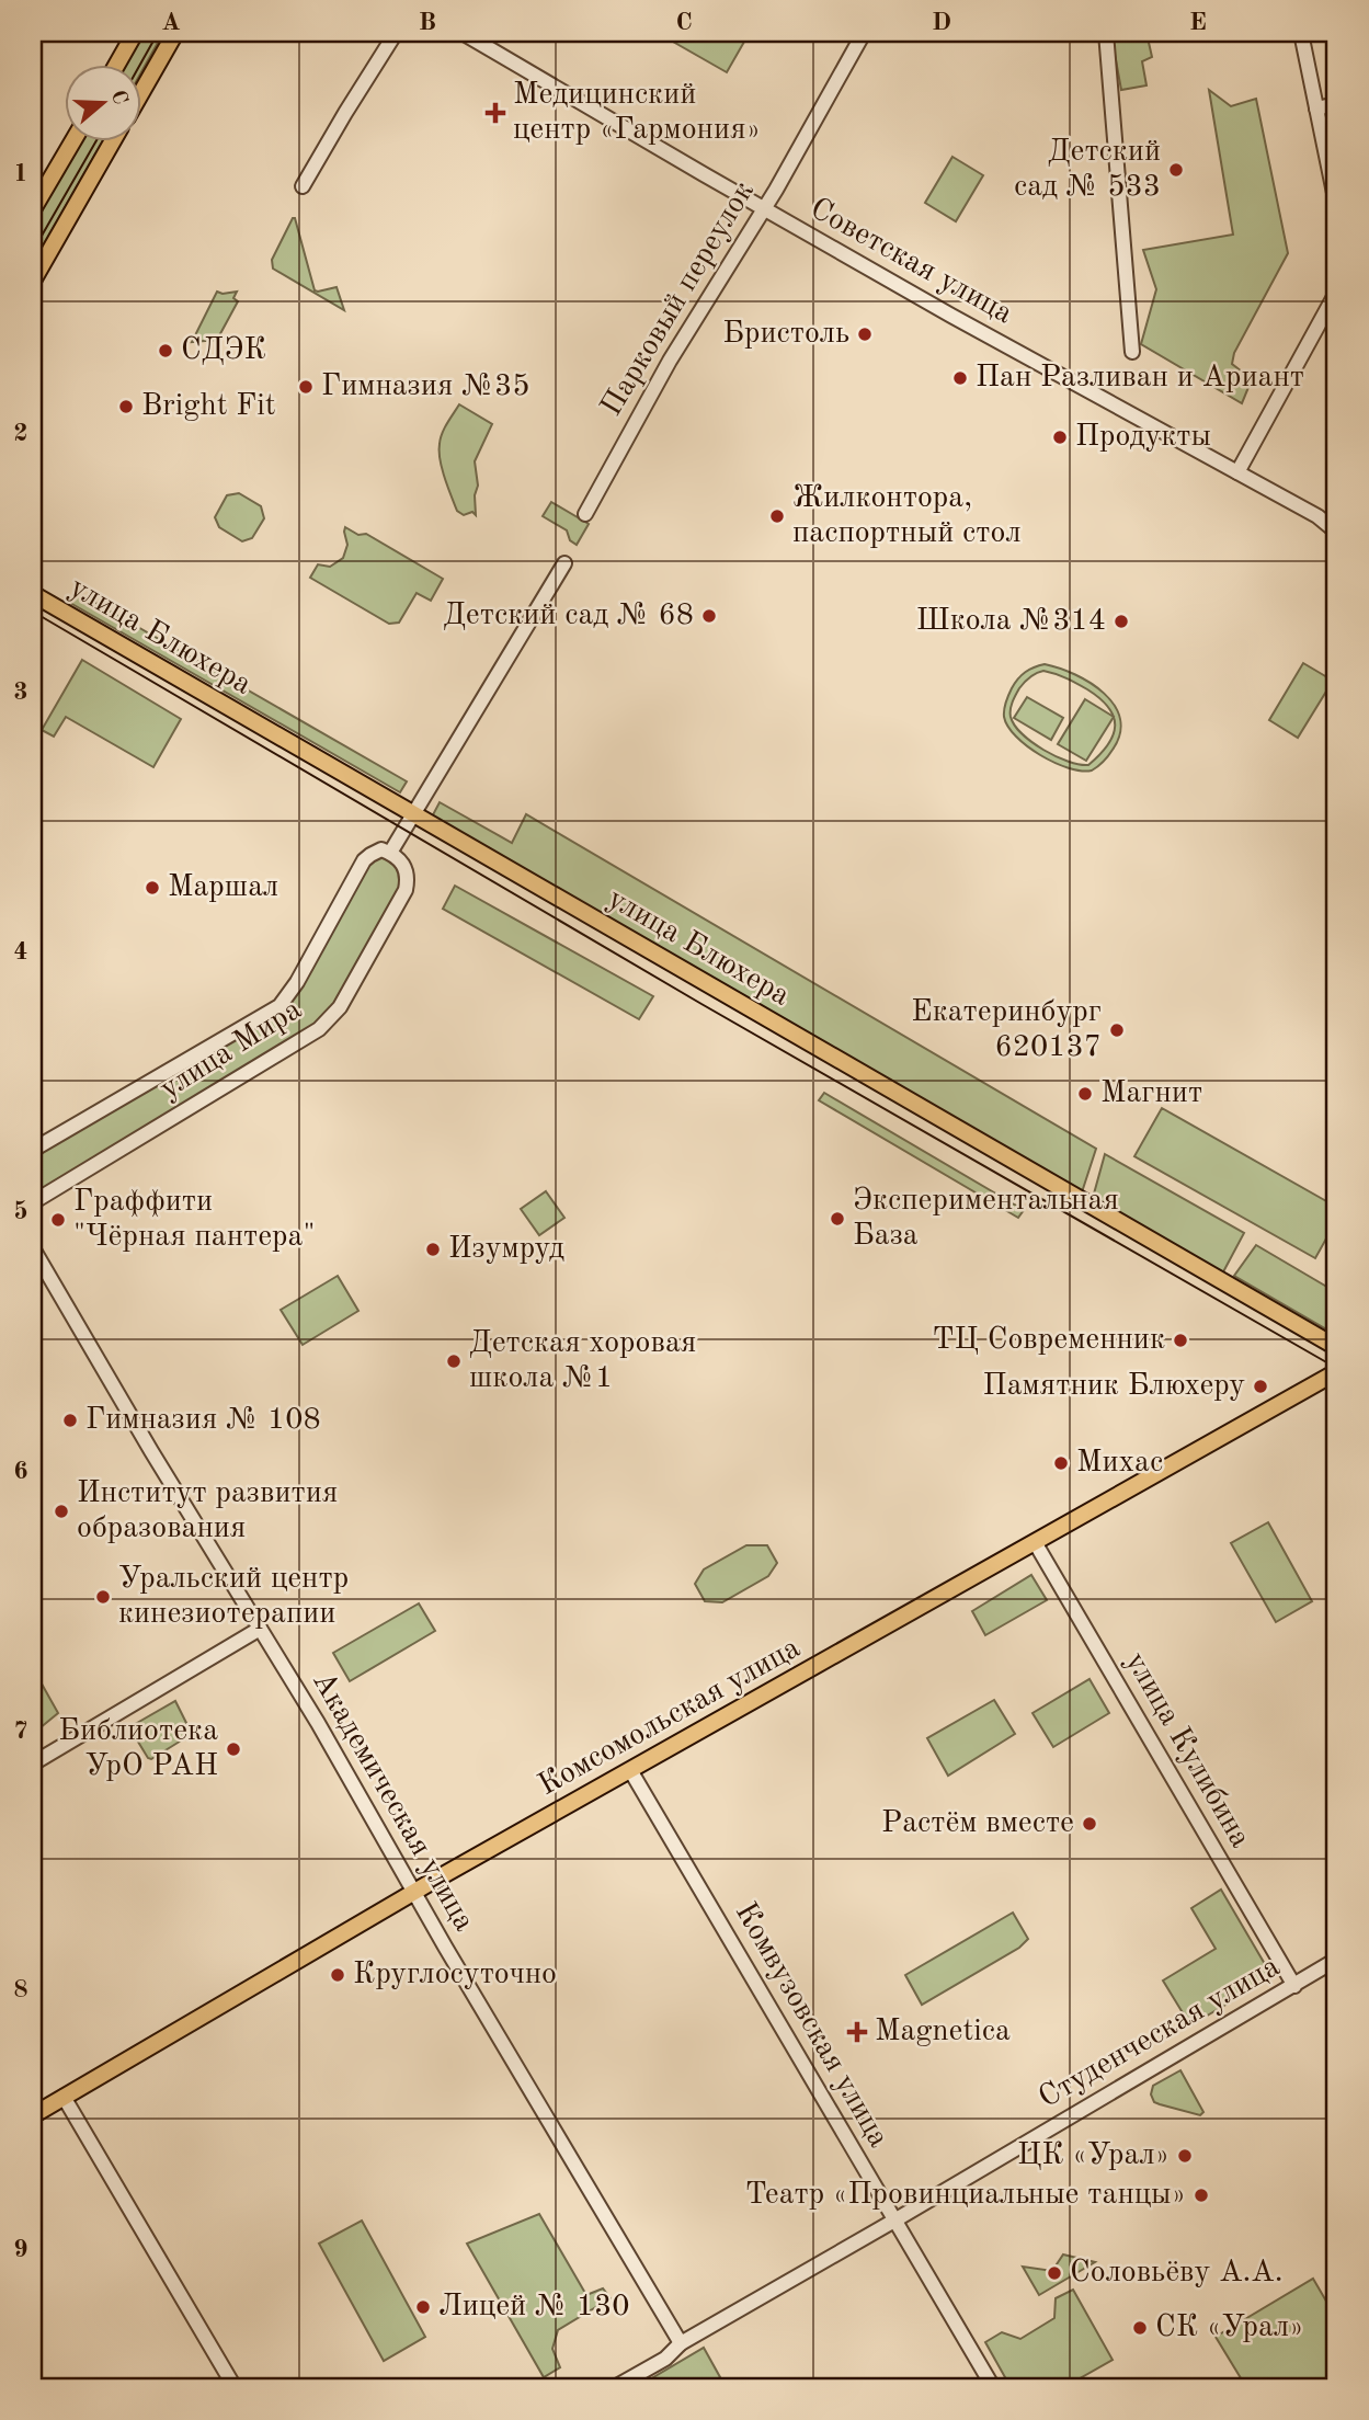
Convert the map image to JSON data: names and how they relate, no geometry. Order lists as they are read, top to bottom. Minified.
{"streets":{"main road":["улица Блюхера","Комсомольская улица"],"street":["Советская улица","Парковый переулок","улица Мира","улица Кулибина","Академическая улица","Комвузовская улица","Студенческая улица"]},"crossings":[["Советская улица","Парковый переулок"],["Комсомольская улица","улица Кулибина"],["Комсомольская улица","Академическая улица"],["Комсомольская улица","Комвузовская улица"],["улица Кулибина","Студенческая улица"],["Академическая улица","Студенческая улица"],["Комвузовская улица","Студенческая улица"]],"places":{"health":["Медицинский центр «Гармония»","Magnetica"],"other":["Детский сад № 533","Бристоль","СДЭК","Пан Разливан и Ариант","Гимназия №35","Bright Fit","Продукты","Жилконтора, паспортный стол","Детский сад № 68","Школа №314","Маршал","Екатеринбург 620137","Магнит","Экспериментальная База","Граффити \"Чёрная пантера\"","Изумруд","ТЦ Современник","Детская хоровая школа №1","Памятник Блюхеру","Гимназия № 108","Михас","Институт развития образования","Уральский центр кинезиотерапии","Библиотека УрО РАН","Растём вместе","Круглосуточно","ЦК «Урал»","Театр «Провинциальные танцы»","Соловьёву А.А.","Лицей № 130","СК «Урал»"]},"north":"right","grid":{"columns":["A","B","C","D","E"],"rows":["1","2","3","4","5","6","7","8","9"]}}
